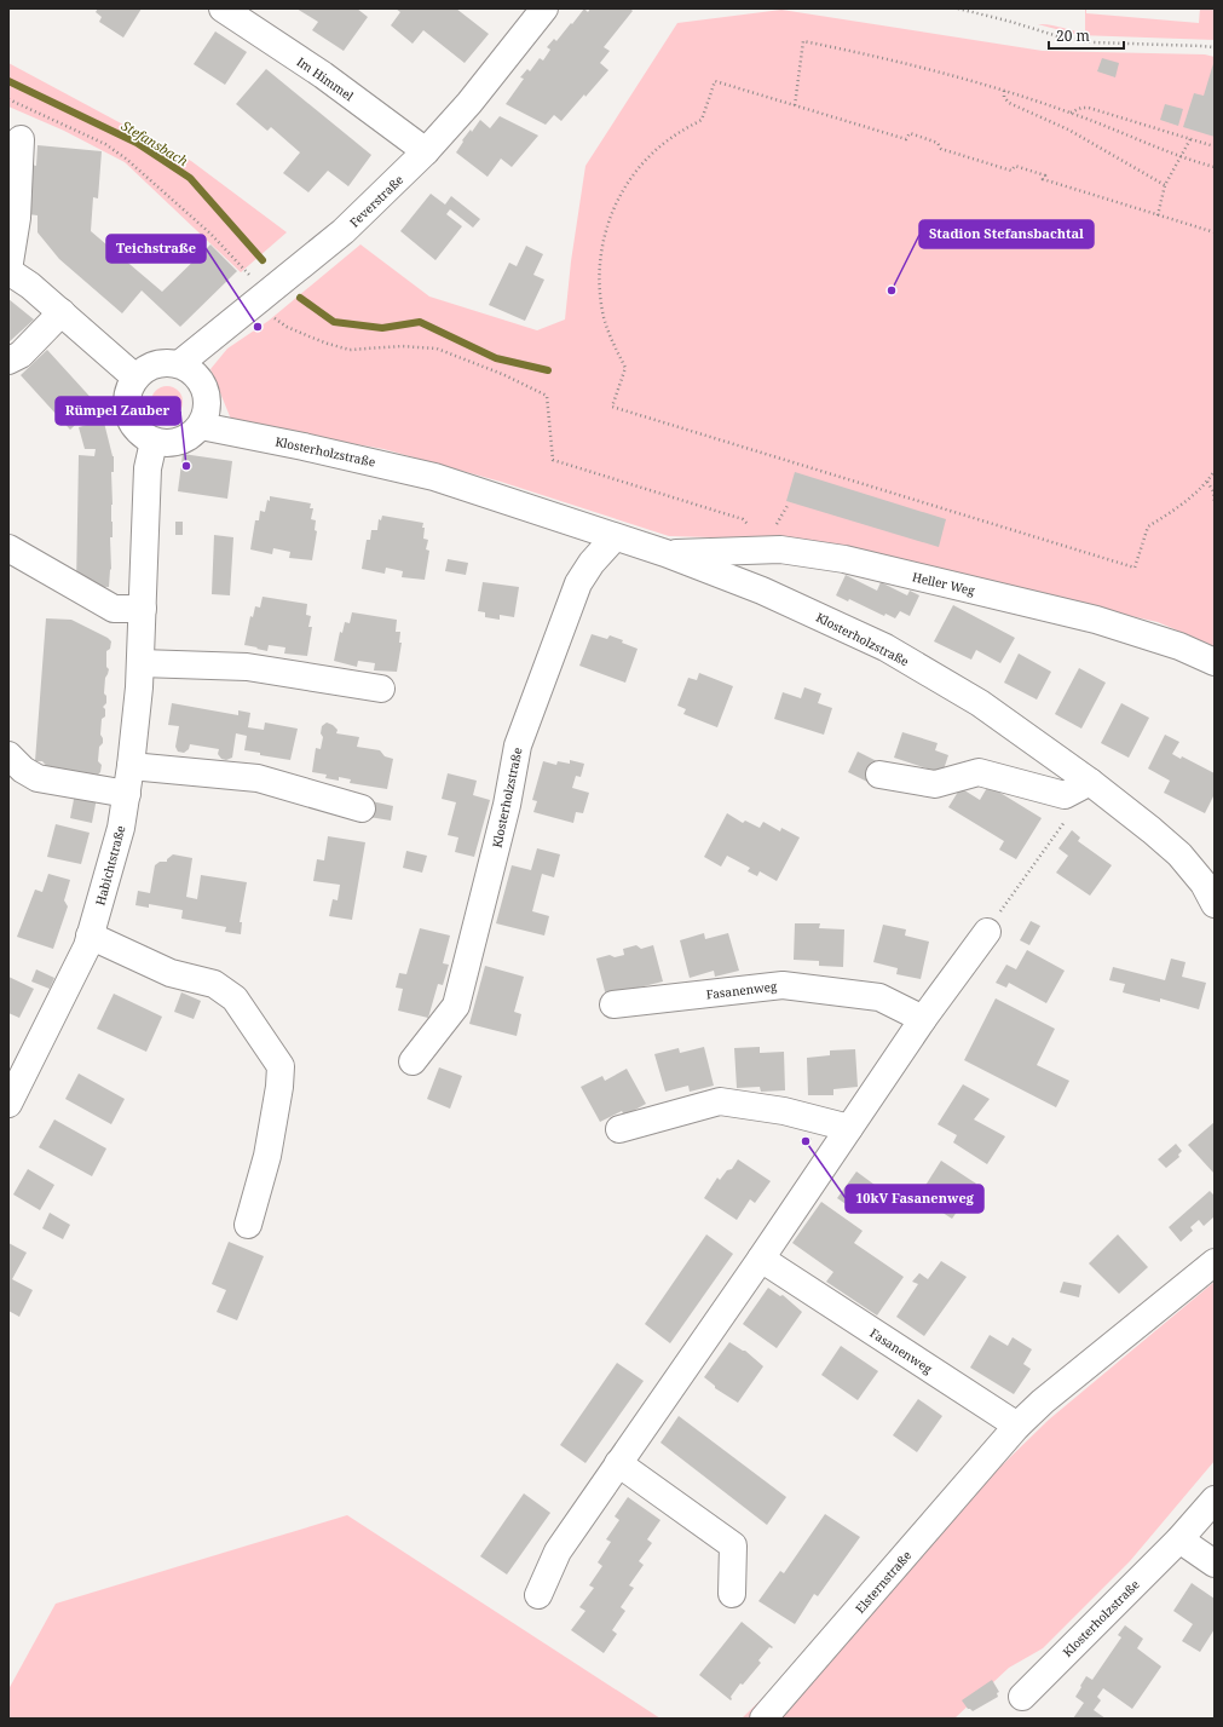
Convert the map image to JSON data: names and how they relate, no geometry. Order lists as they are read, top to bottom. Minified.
{"streets":{"street":["Im Himmel","Feverstraße","Klosterholzstraße","Heller Weg","Habichtstraße","Fasanenweg","Elsternstraße"]},"crossings":[["Im Himmel","Feverstraße"],["Feverstraße","Klosterholzstraße"],["Feverstraße","Habichtstraße"],["Klosterholzstraße","Heller Weg"],["Klosterholzstraße","Habichtstraße"],["Fasanenweg","Elsternstraße"]],"water":["Stefansbach"],"places":["Stadion Stefansbachtal","Teichstraße","Rümpel Zauber","10kV Fasanenweg"],"scale_bar":"20 m"}
